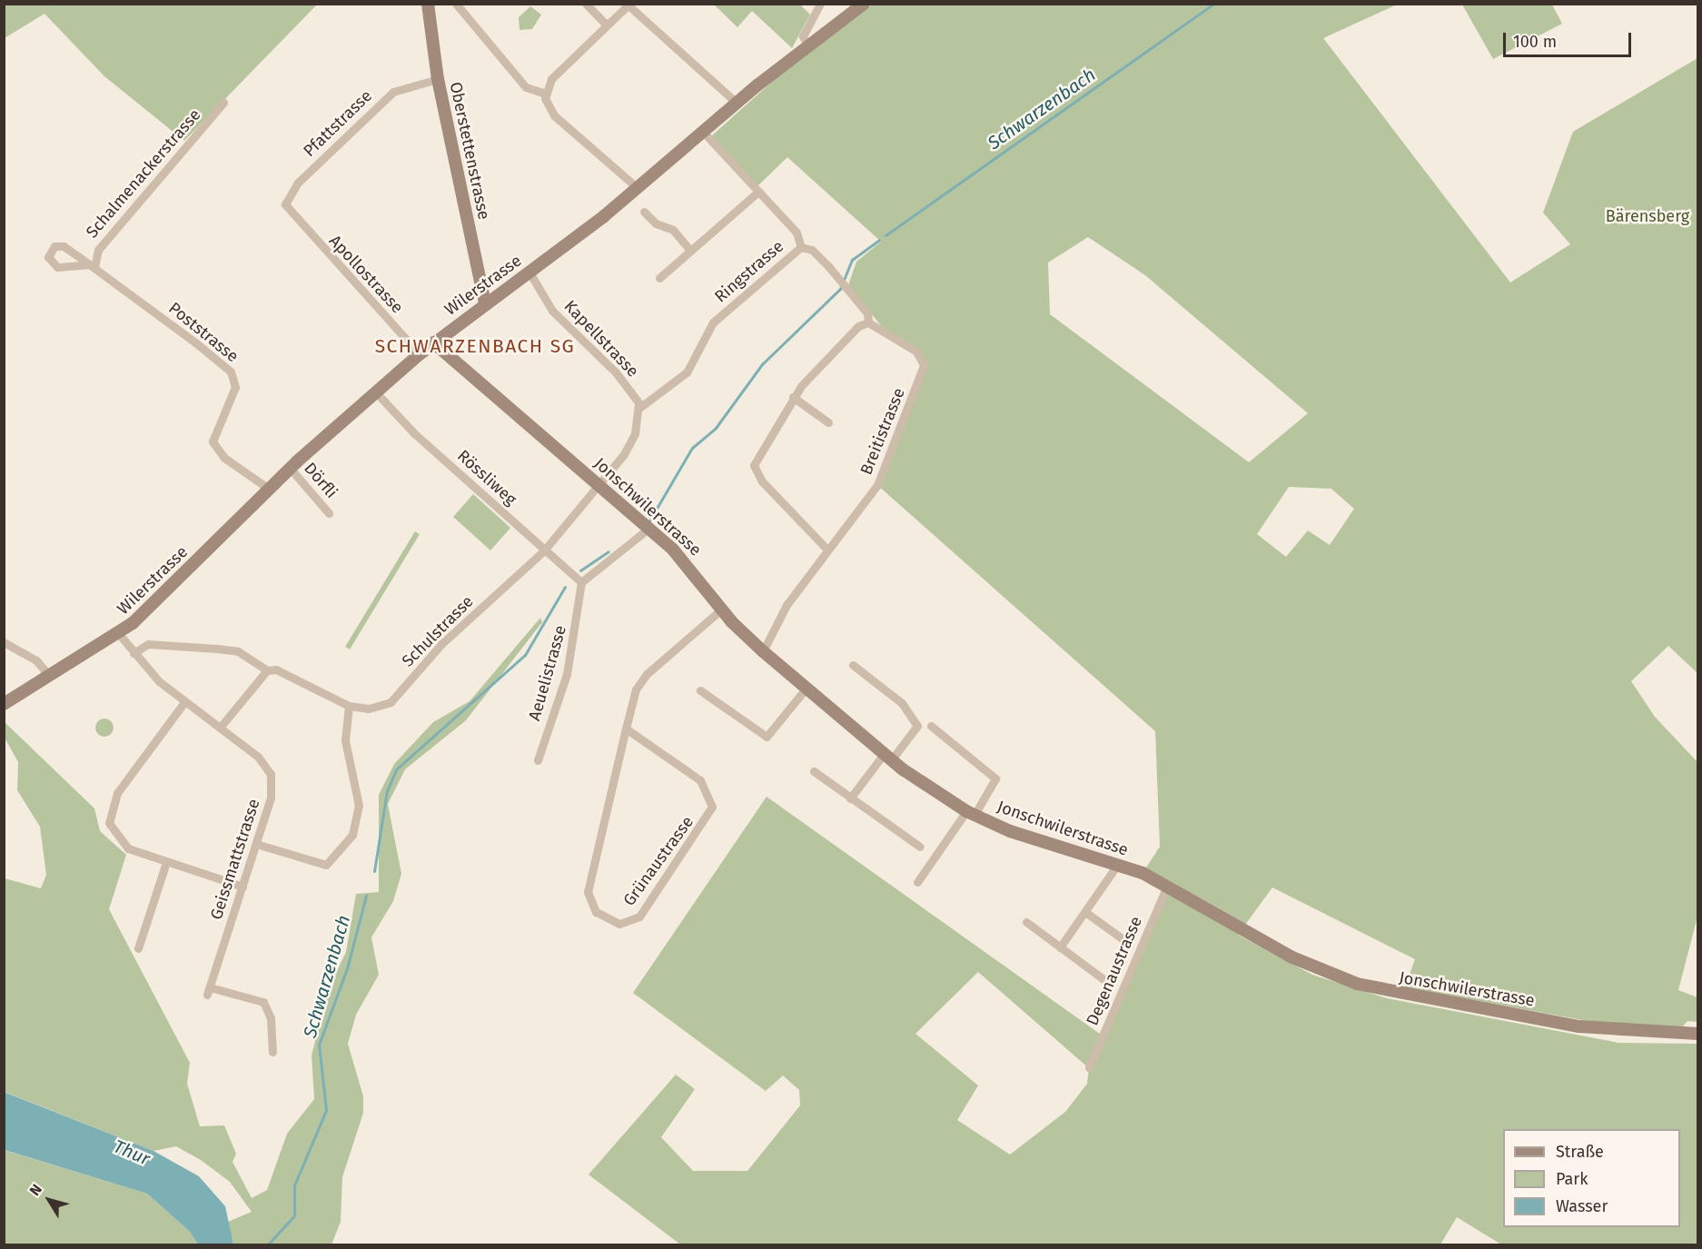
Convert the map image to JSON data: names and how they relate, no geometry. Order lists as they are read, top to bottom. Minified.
{"streets":{"street":["Pfattstrasse","Oberstettenstrasse","Schalmenackerstrasse","Ringstrasse","Apollostrasse","Wilerstrasse","Poststrasse","Kapellstrasse","Breitistrasse","Rössliweg","Dörfli","Jonschwilerstrasse","Schulstrasse","Aeuelistrasse","Geissmattstrasse","Grünaustrasse","Degenaustrasse"]},"crossings":[["Pfattstrasse","Oberstettenstrasse"],["Pfattstrasse","Apollostrasse"],["Oberstettenstrasse","Wilerstrasse"],["Schalmenackerstrasse","Poststrasse"],["Ringstrasse","Wilerstrasse"],["Ringstrasse","Kapellstrasse"],["Apollostrasse","Wilerstrasse"],["Wilerstrasse","Poststrasse"],["Wilerstrasse","Kapellstrasse"],["Wilerstrasse","Rössliweg"],["Wilerstrasse","Dörfli"],["Wilerstrasse","Jonschwilerstrasse"],["Wilerstrasse","Geissmattstrasse"],["Breitistrasse","Jonschwilerstrasse"],["Rössliweg","Schulstrasse"],["Rössliweg","Aeuelistrasse"],["Jonschwilerstrasse","Schulstrasse"],["Jonschwilerstrasse","Grünaustrasse"],["Jonschwilerstrasse","Degenaustrasse"],["Schulstrasse","Geissmattstrasse"]],"districts":["SCHWARZENBACH SG"],"water":["Schwarzenbach","Thur"],"parks":["Bärensberg"],"legend":["Straße","Park","Wasser"],"scale_bar":"100 m","north":"top left"}
